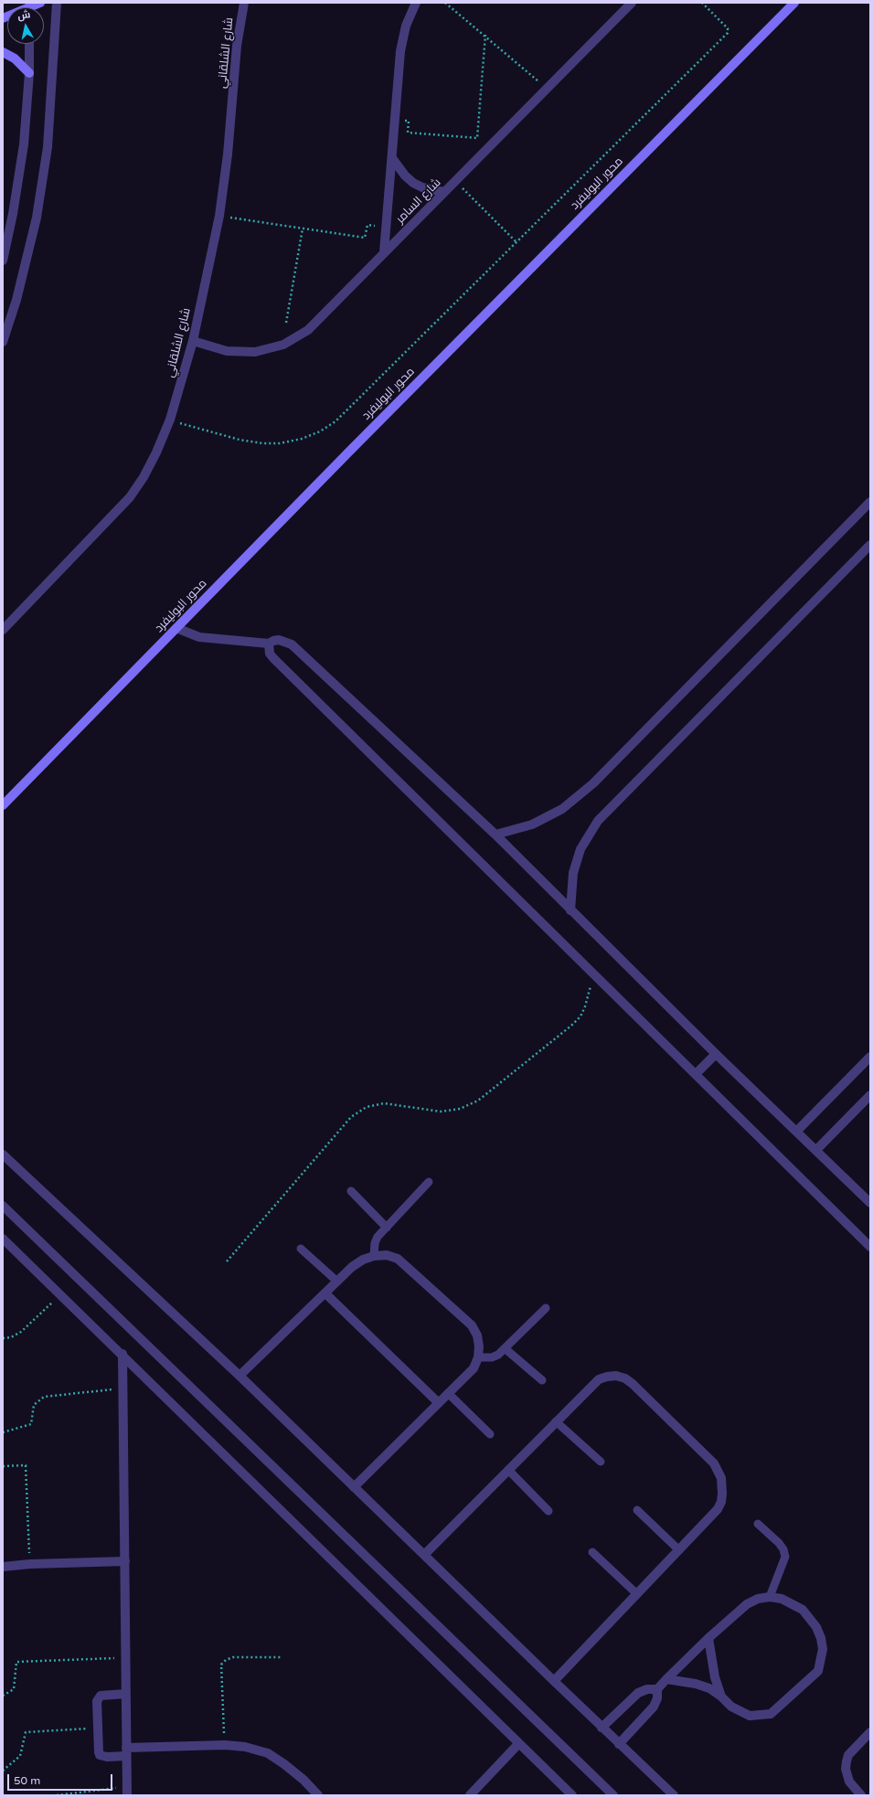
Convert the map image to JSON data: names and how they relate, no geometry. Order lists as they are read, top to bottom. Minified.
{"streets":{"street":["شارع الشلقاني","محور البوليفرد","شارع السامر"]},"crossings":[["شارع الشلقاني","شارع السامر"]],"scale_bar":"50 m","north":"top"}
